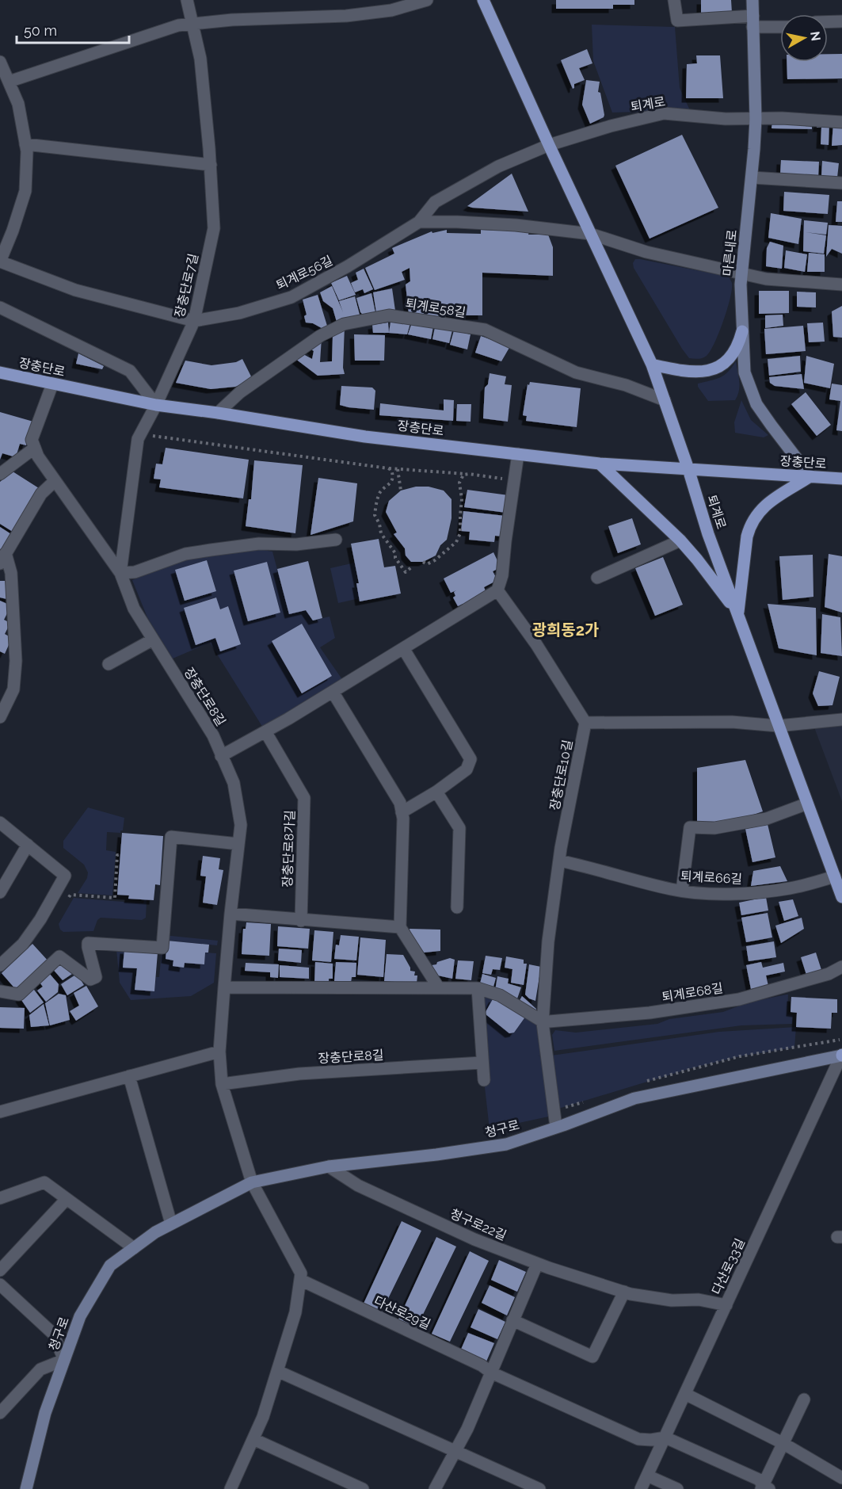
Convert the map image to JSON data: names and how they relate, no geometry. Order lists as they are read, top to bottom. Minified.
{"streets":{"main road":["퇴계로","장충단로"],"street":["마른내로","퇴계로56길","장충단로7길","퇴계로58길","장충단로8길","장충단로10길","장충단로8가길","퇴계로66길","퇴계로68길","청구로","청구로22길","다산로33길","다산로29길"]},"crossings":[["퇴계로","마른내로"],["퇴계로","퇴계로56길"],["퇴계로","퇴계로58길"],["퇴계로","장충단로"],["퇴계로","퇴계로66길"],["마른내로","장충단로"],["퇴계로56길","장충단로7길"],["장충단로7길","장충단로"],["장충단로7길","장충단로8길"],["퇴계로58길","장충단로"],["장충단로","장충단로8길"],["장충단로8길","청구로"],["장충단로10길","퇴계로66길"],["장충단로10길","퇴계로68길"],["장충단로10길","청구로"],["청구로","청구로22길"],["청구로","다산로33길"],["청구로22길","다산로33길"],["다산로33길","다산로29길"]],"districts":["광희동2가"],"scale_bar":"50 m","north":"right"}
